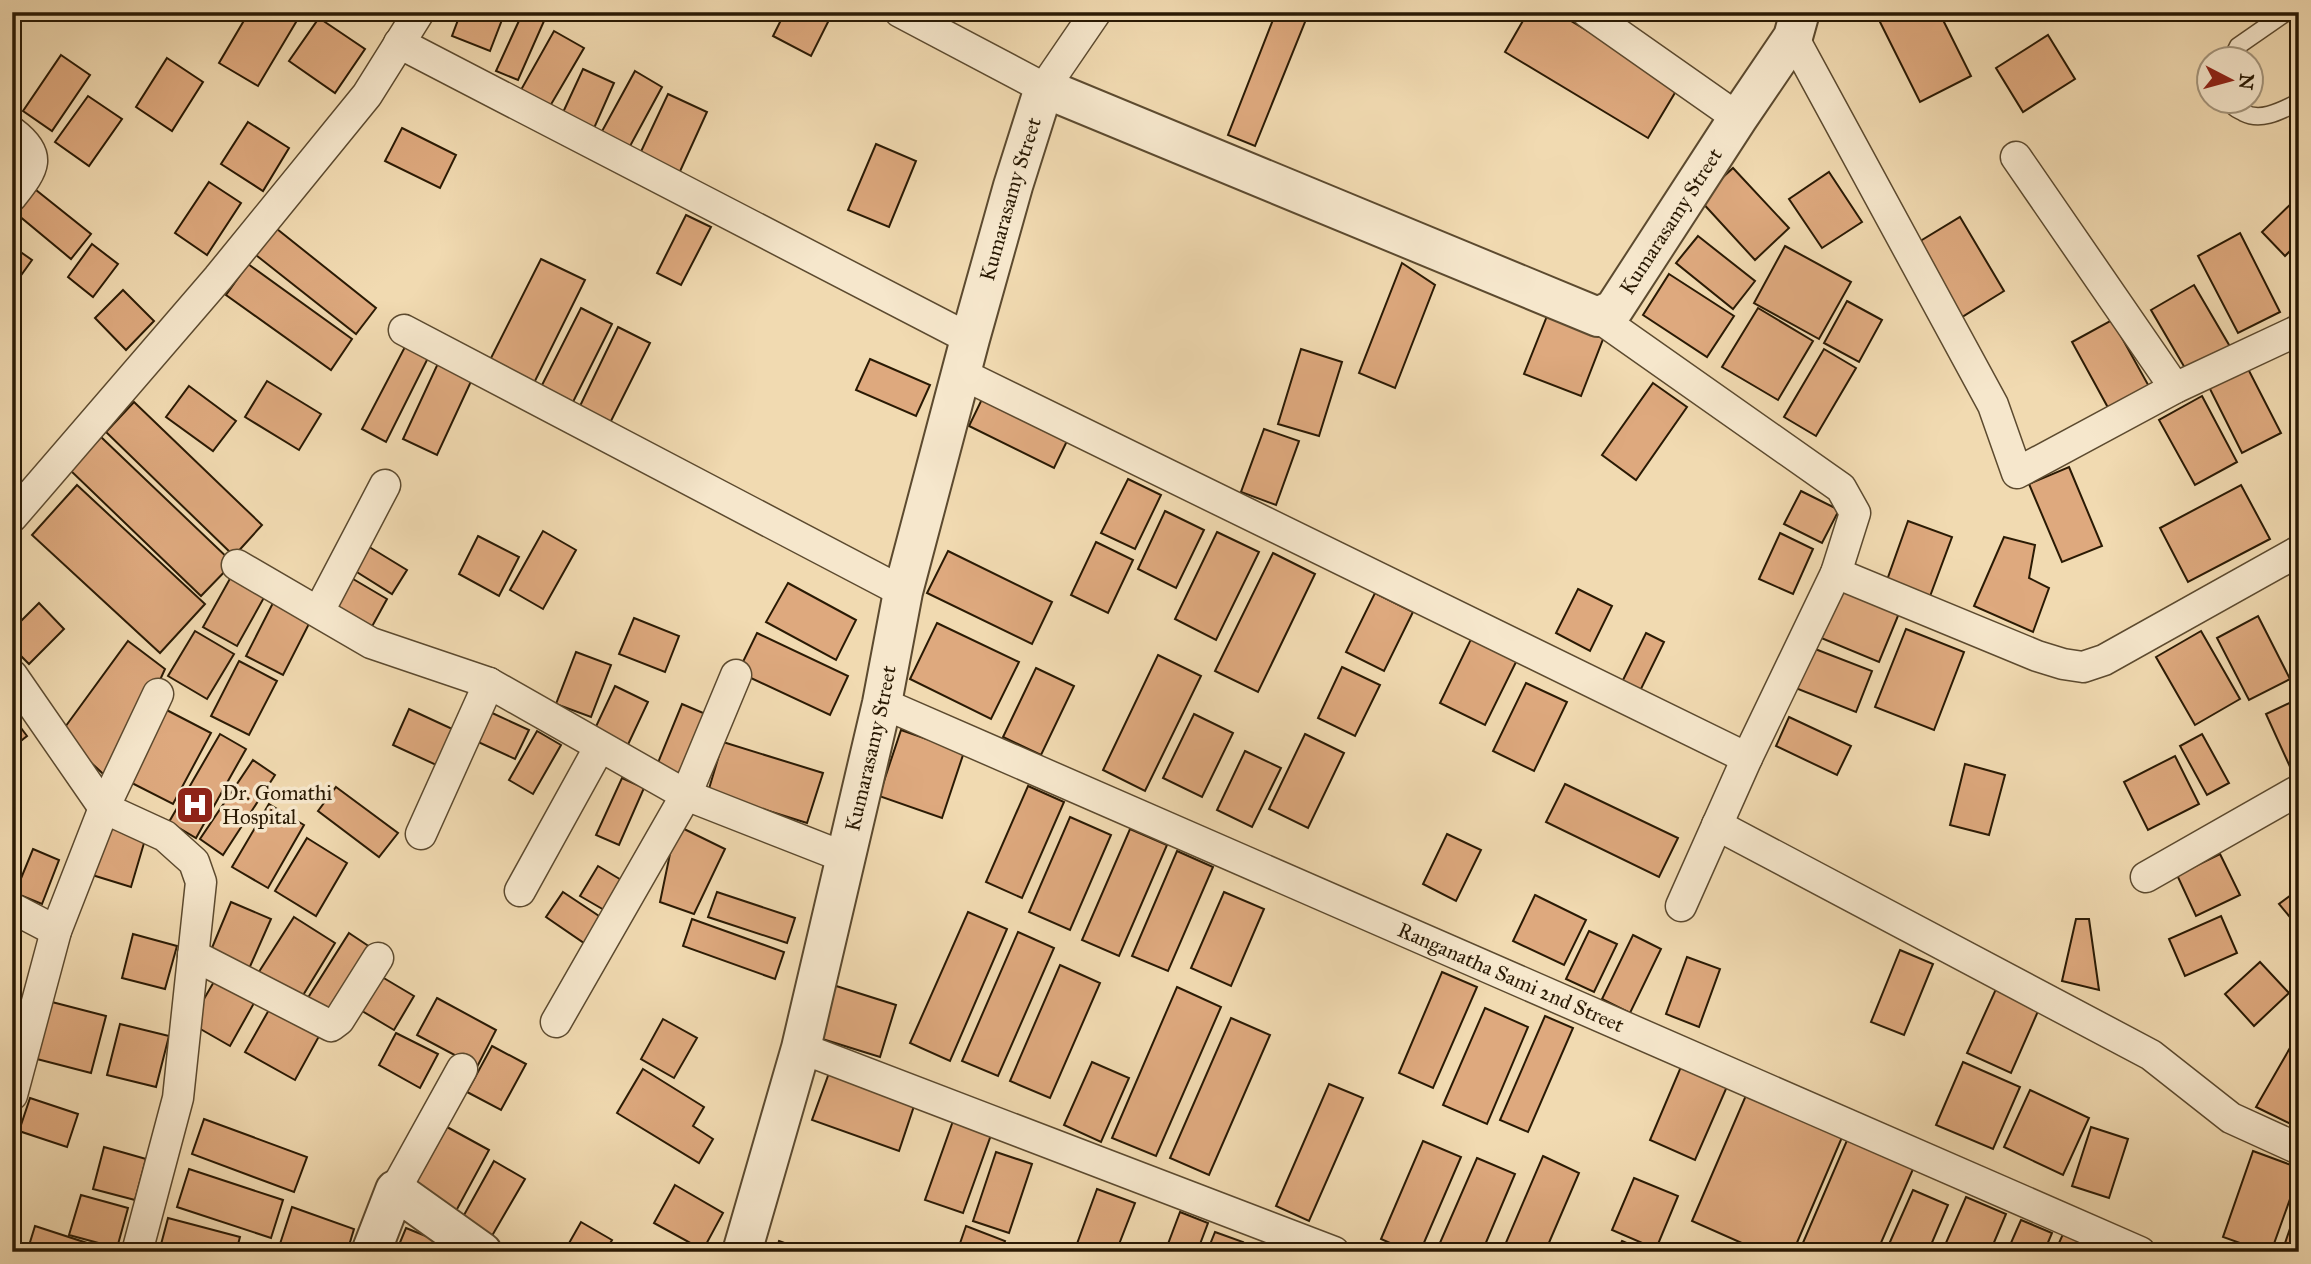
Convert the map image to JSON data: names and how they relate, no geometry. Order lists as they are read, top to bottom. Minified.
{"streets":{"street":["Kumarasamy Street","Ranganatha Sami 2nd Street"]},"crossings":[["Kumarasamy Street","Ranganatha Sami 2nd Street"]],"places":{"hospital":["Dr. Gomathi Hospital"]},"north":"right"}
